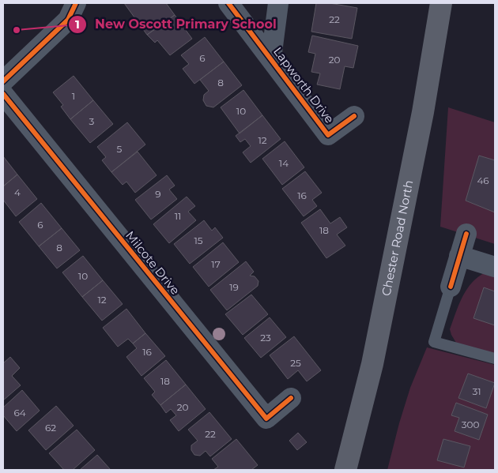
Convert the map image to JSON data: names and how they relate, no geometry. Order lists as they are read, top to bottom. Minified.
{"streets":{"highway":["Chester Road North"],"street":["Lapworth Drive","Milcote Drive"]},"places":["New Oscott Primary School"],"house_numbers":["22","6","20","8","1","10","3","12","5","14","46","4","9","16","11","6","18","15","8","17","10","19","12","23","16","25","18","31","20","64","300","62","22"]}
